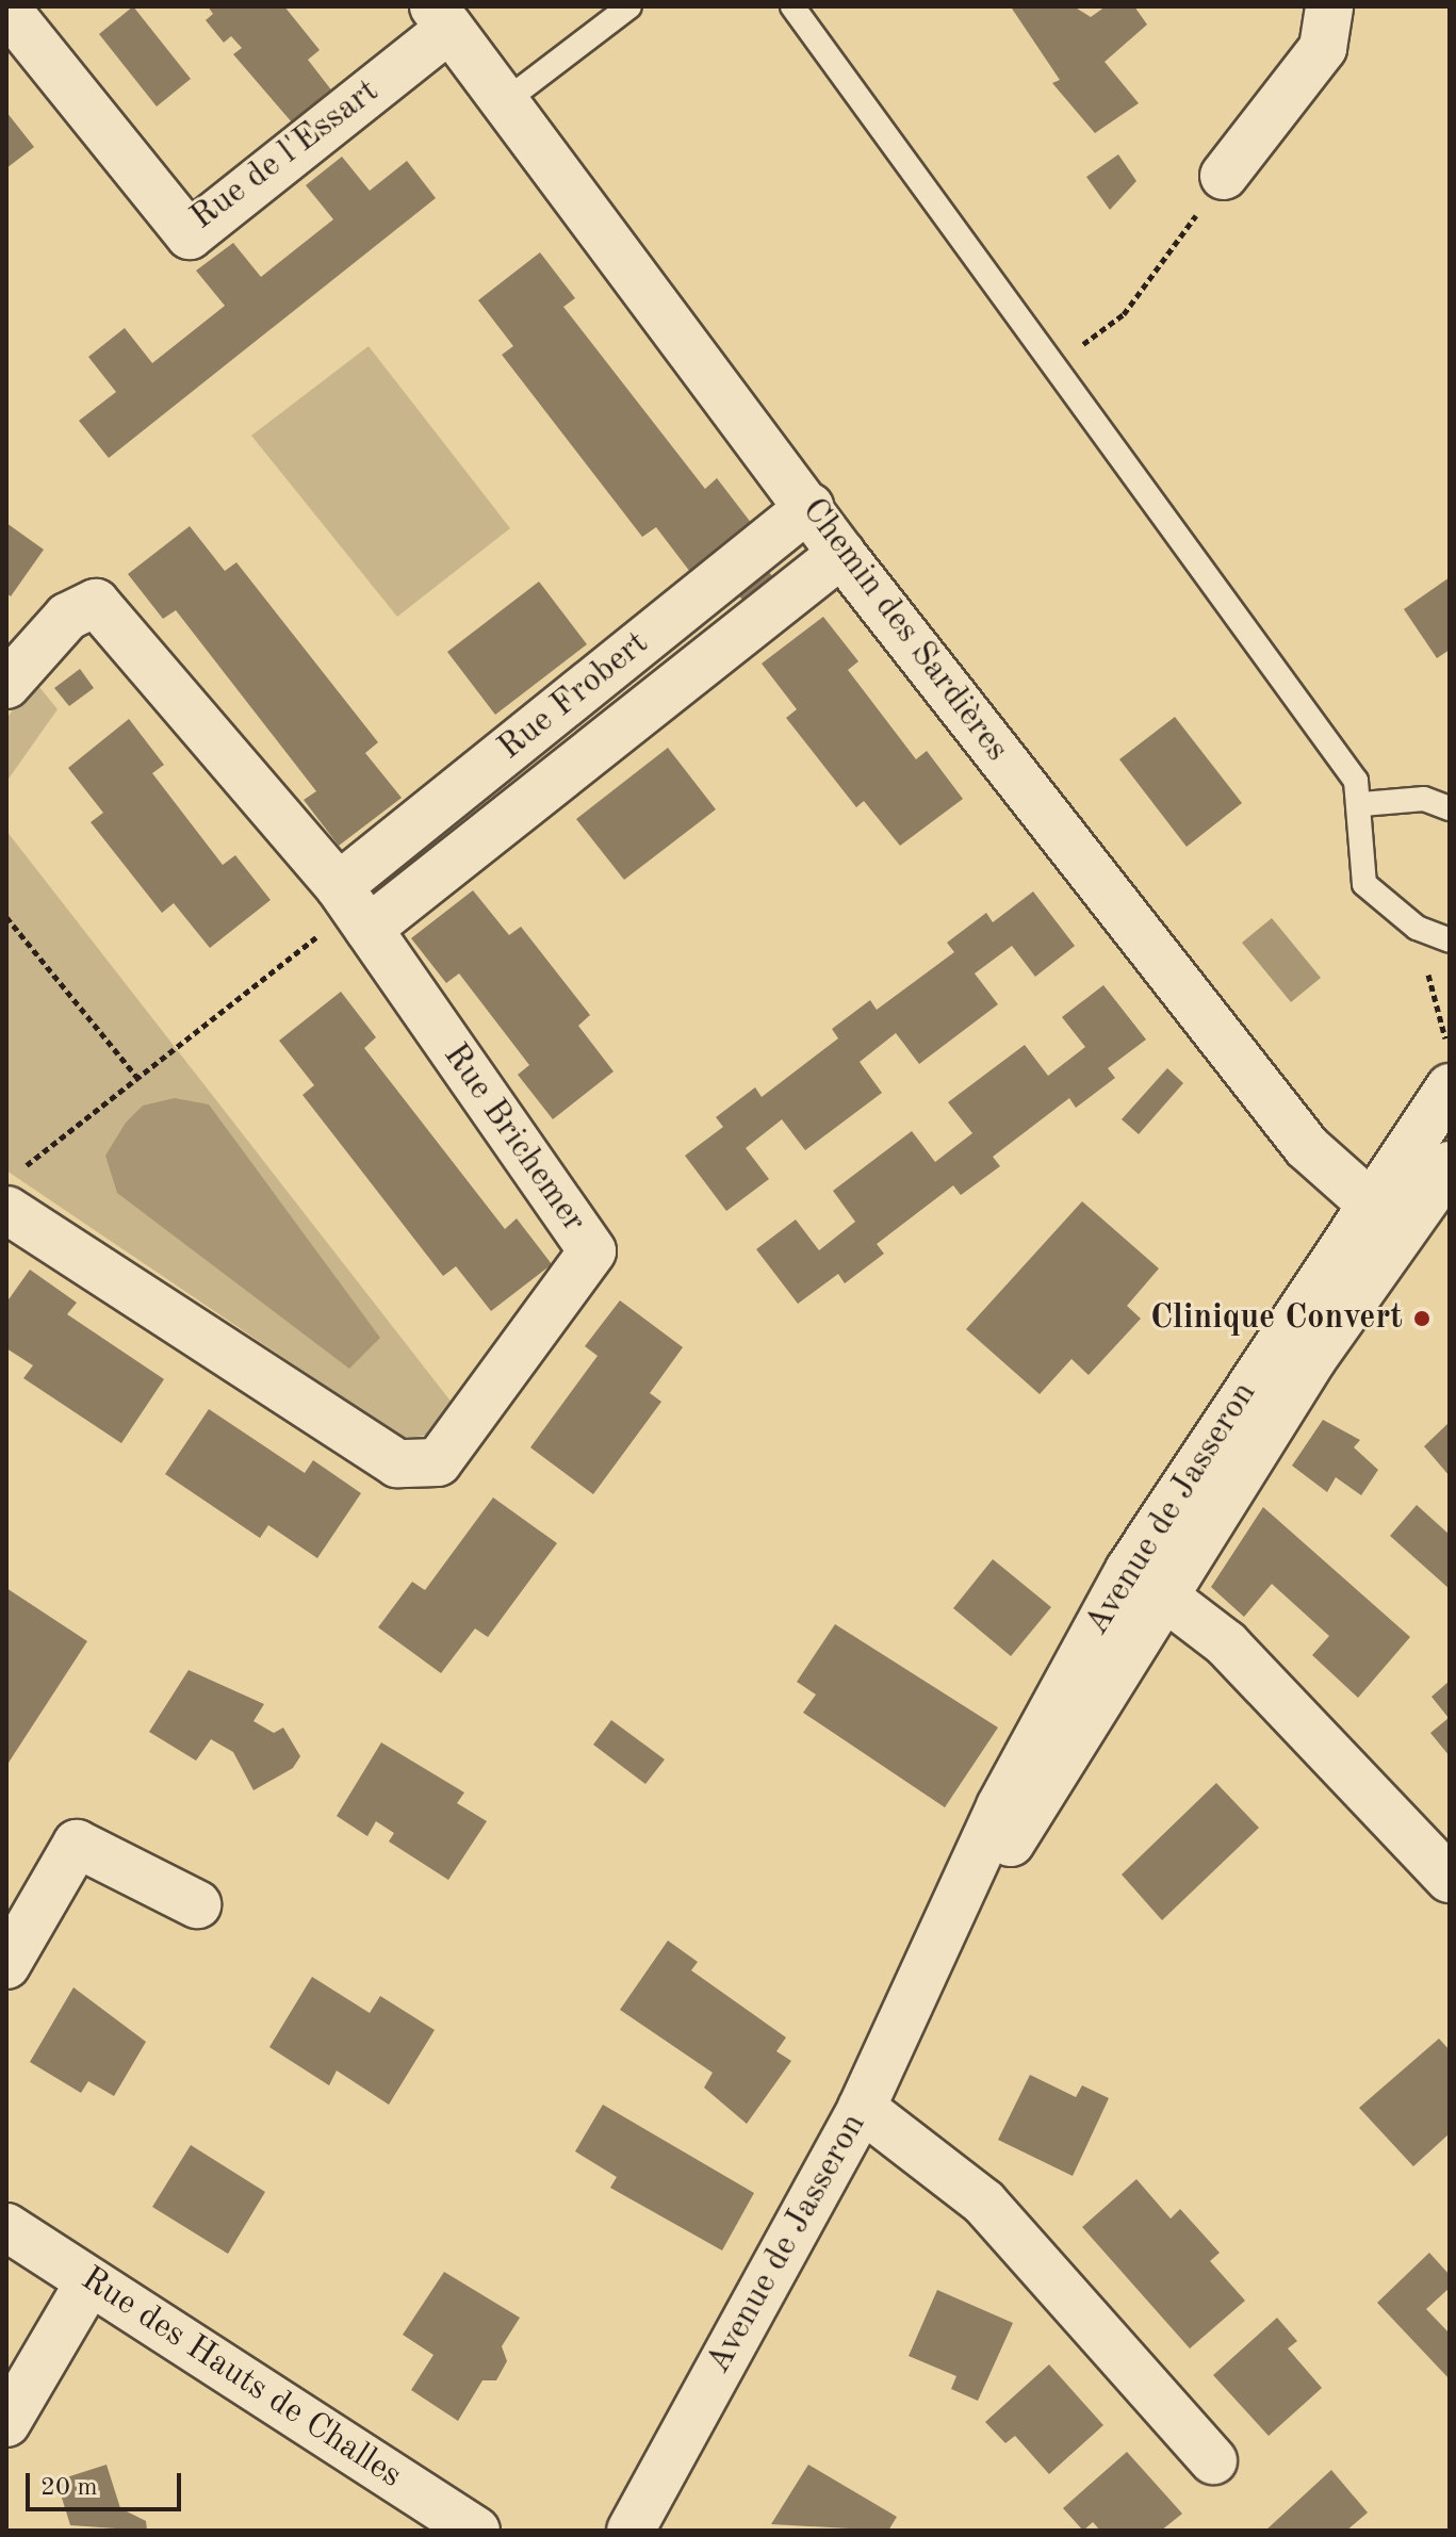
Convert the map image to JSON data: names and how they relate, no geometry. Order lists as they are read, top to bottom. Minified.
{"streets":{"street":["Rue de l'Essart","Chemin des Sardières","Rue Frobert","Rue Brichemer","Avenue de Jasseron","Rue des Hauts de Challes"]},"crossings":[["Rue de l'Essart","Chemin des Sardières"],["Chemin des Sardières","Rue Frobert"],["Chemin des Sardières","Avenue de Jasseron"],["Rue Frobert","Rue Brichemer"]],"places":["Clinique Convert"],"scale_bar":"20 m"}
